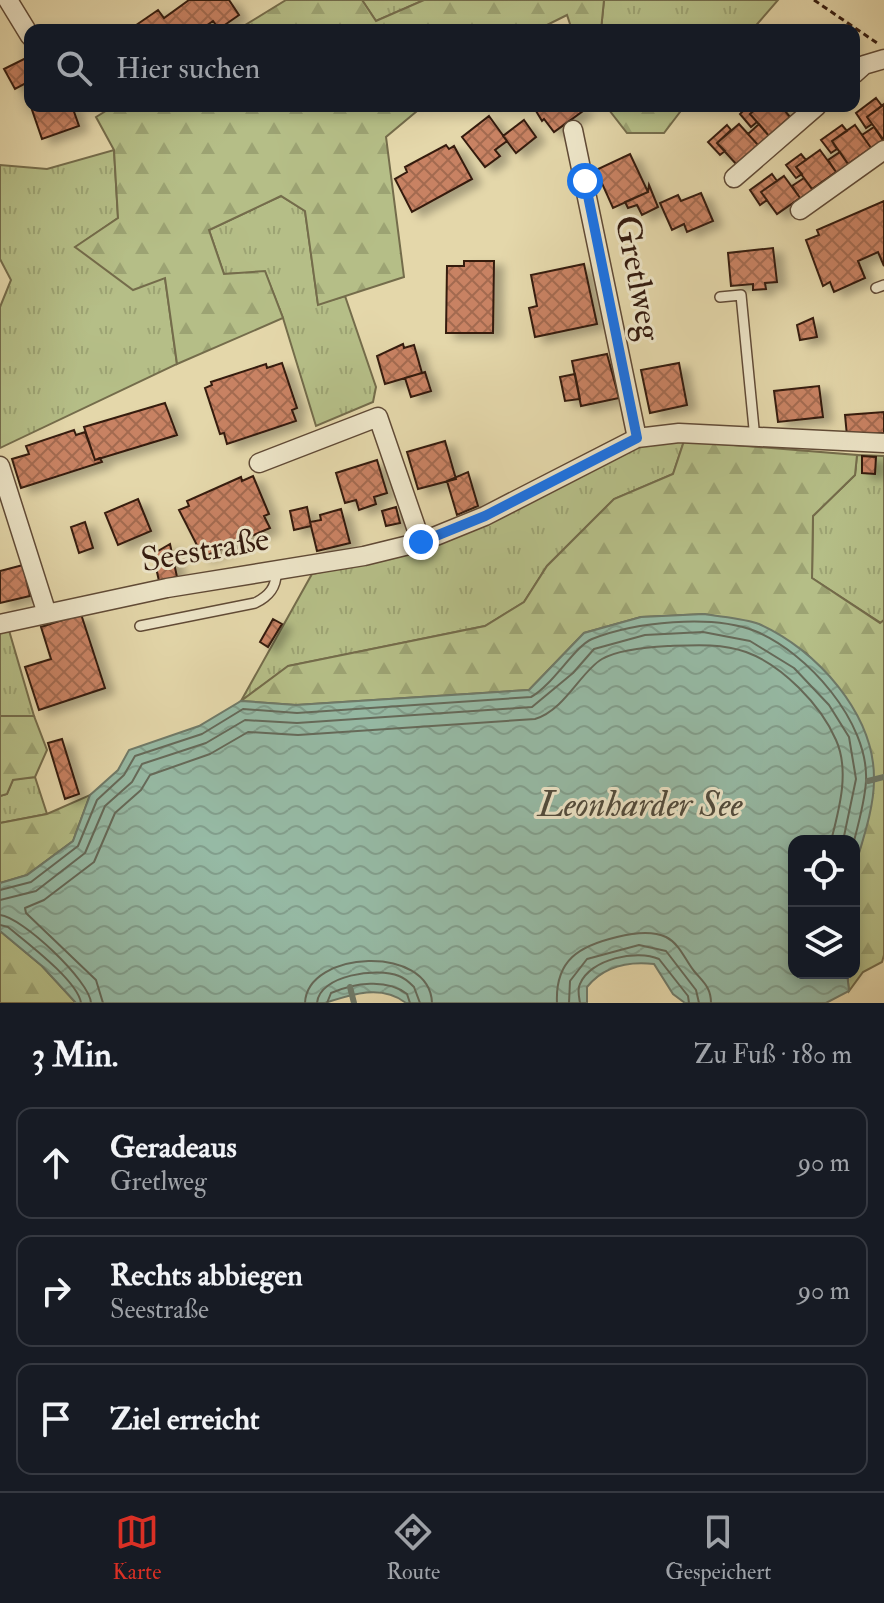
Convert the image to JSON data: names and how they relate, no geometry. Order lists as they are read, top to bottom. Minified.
{"streets":{"street":["Gretlweg","Seestraße"]},"crossings":[["Gretlweg","Seestraße"]],"water":["Leonharder See"],"page":{"search":"Hier suchen","heading":["3 Min.","Zu Fuß · 180 m"],"list":[["Geradeaus","Gretlweg","90 m"],["Rechts abbiegen","Seestraße","90 m"],"Ziel erreicht"],"nav":["Karte","Route","Gespeichert"]}}
